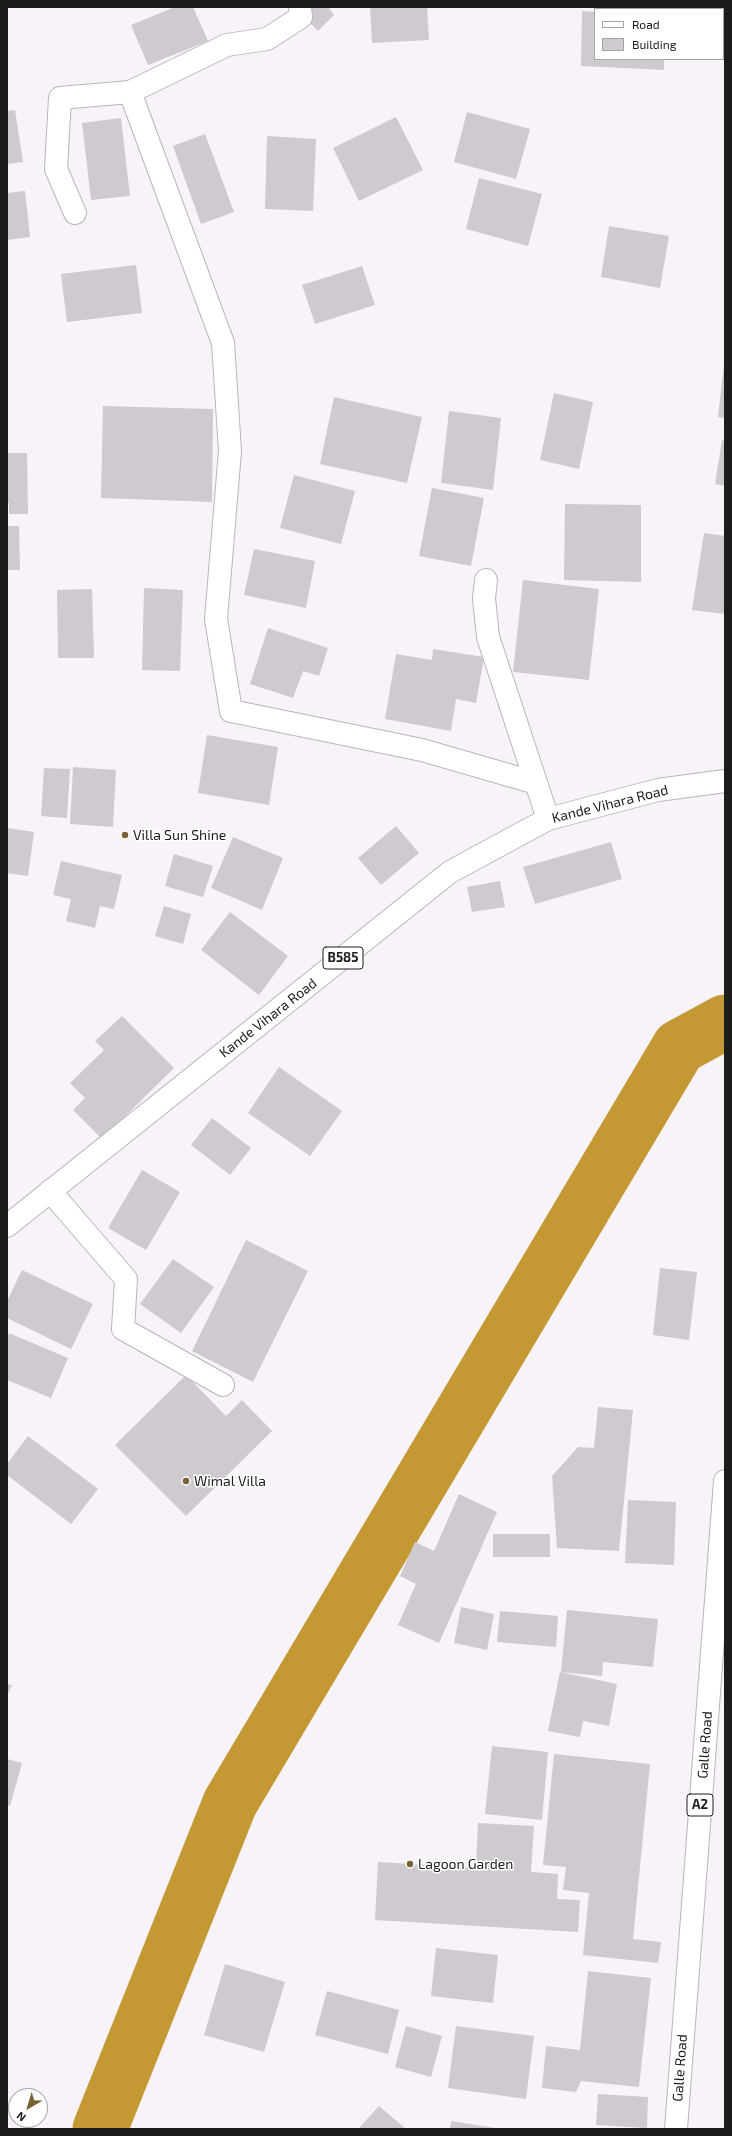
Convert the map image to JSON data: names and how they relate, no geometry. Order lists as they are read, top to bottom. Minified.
{"streets":{"main road":["Kande Vihara Road","B585","Galle Road","A2"]},"places":["Villa Sun Shine","Wimal Villa","Lagoon Garden"],"legend":["Road","Building"],"north":"bottom left"}
